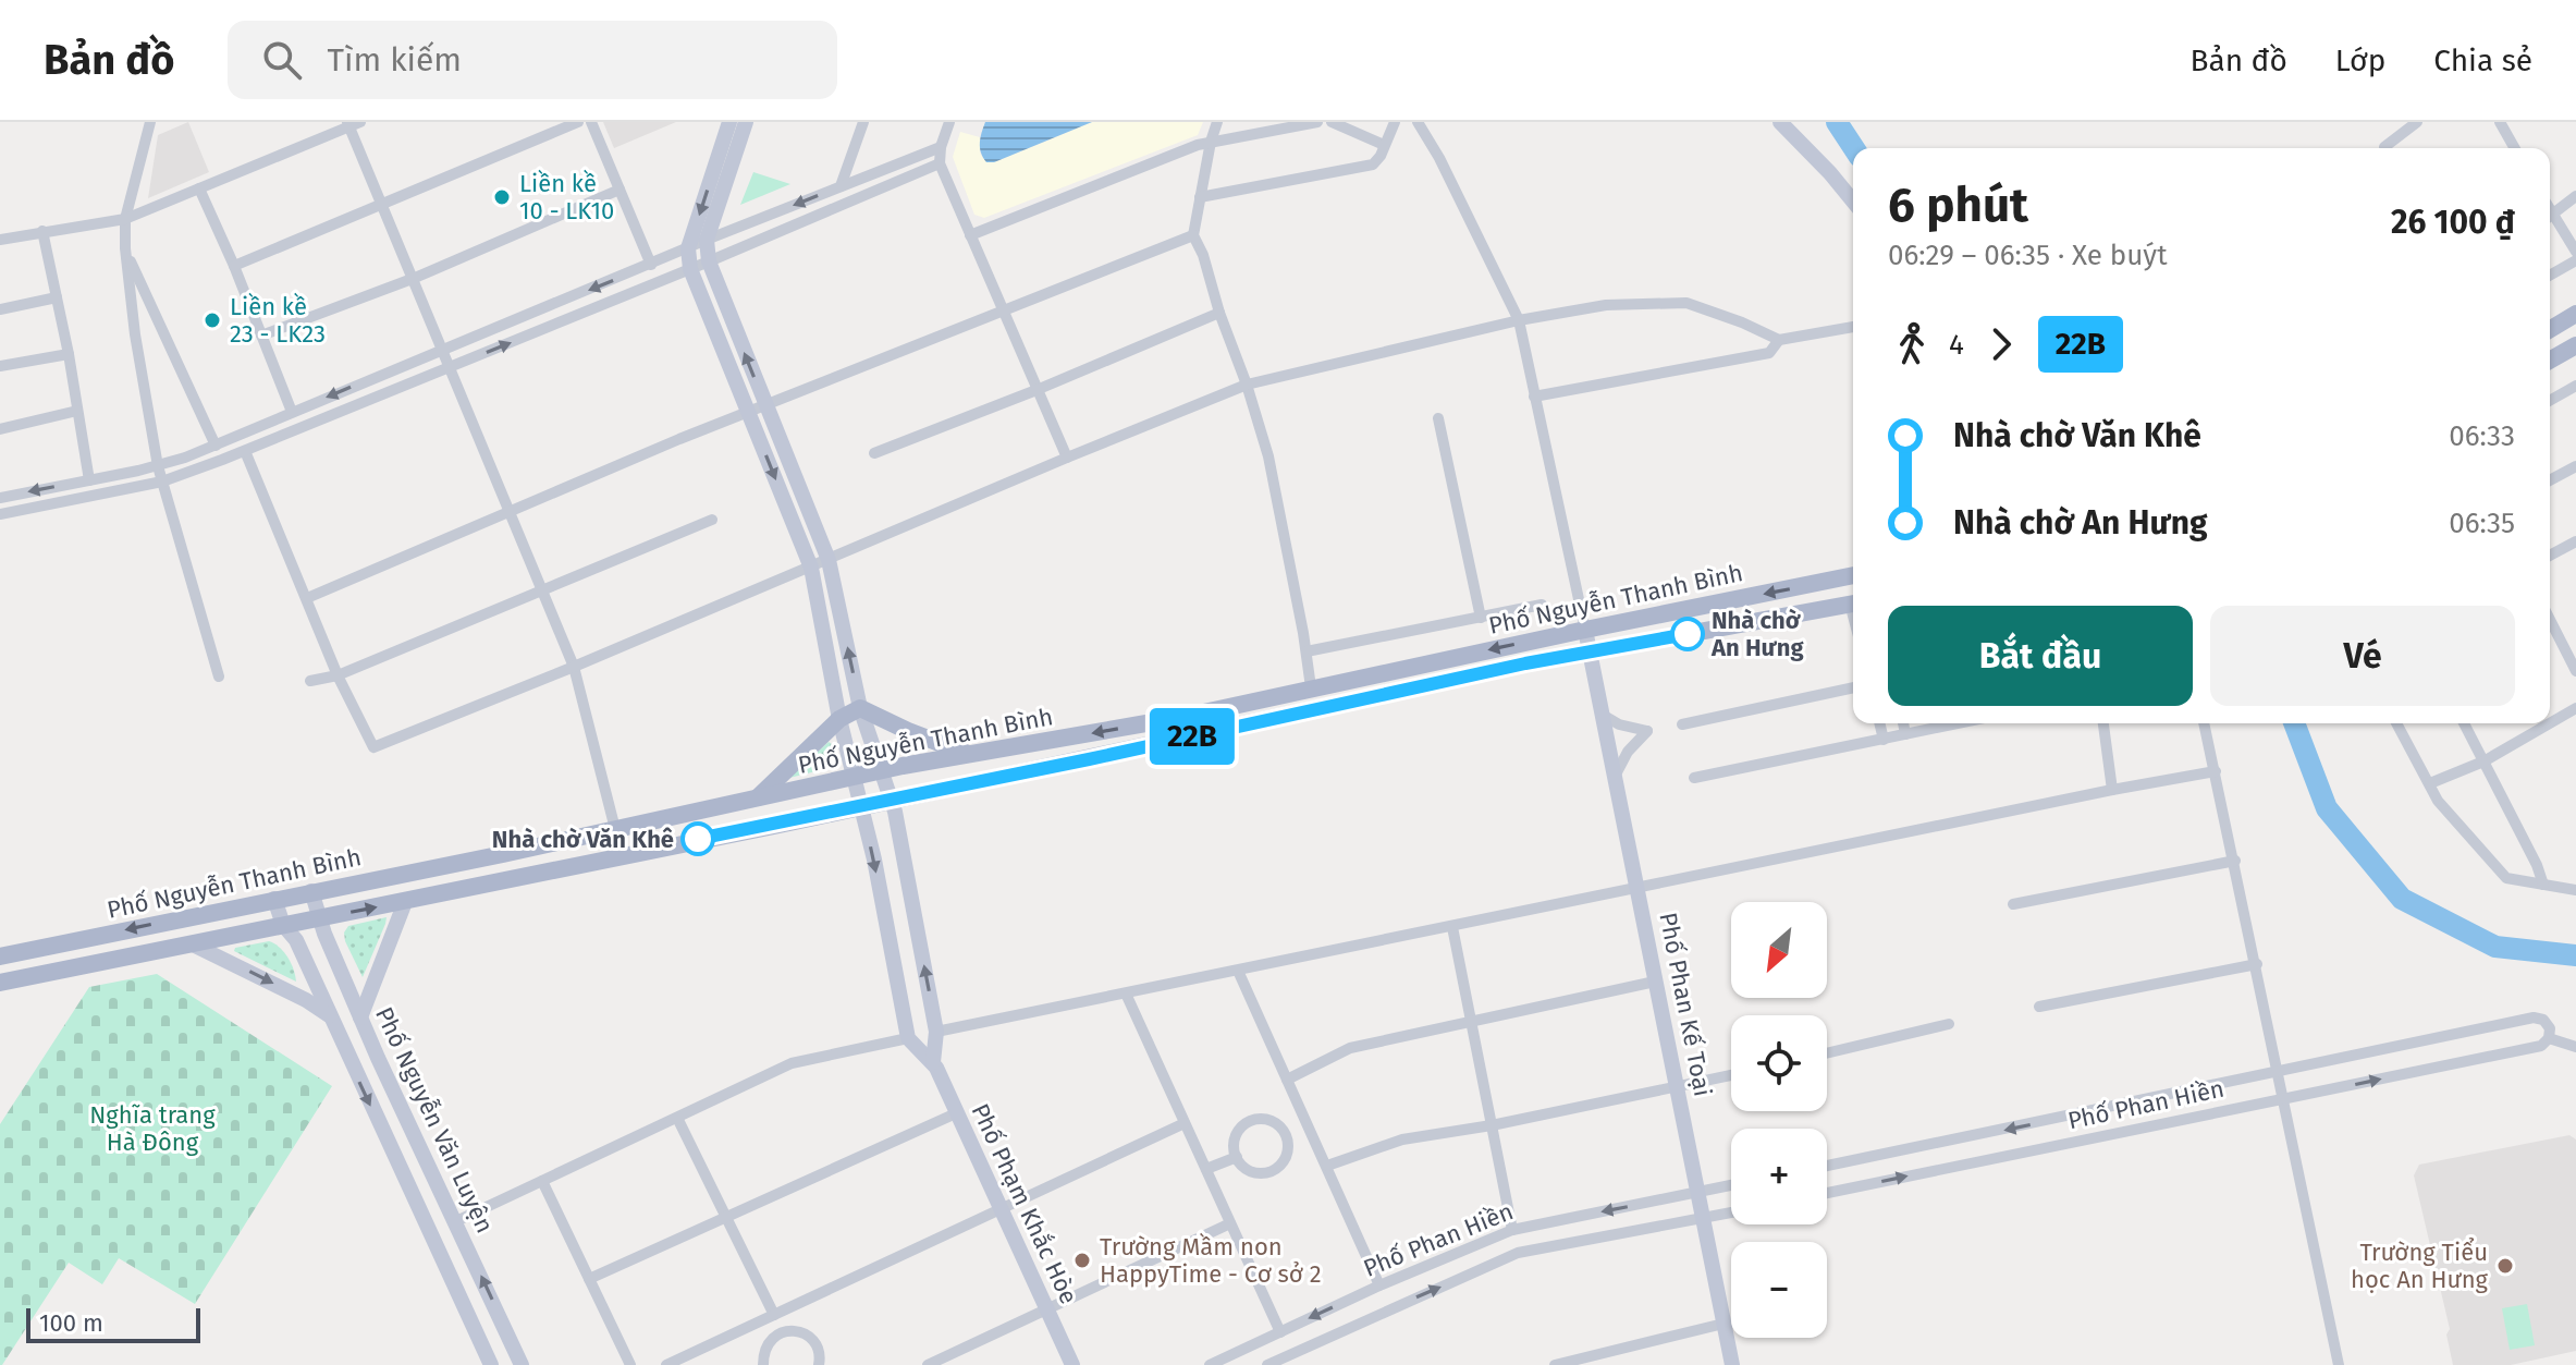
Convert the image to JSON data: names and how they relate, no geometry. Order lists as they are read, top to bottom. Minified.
{"streets":{"main road":["Phố Nguyễn Thanh Bình"],"street":["Phố Phan Kế Toại","Phố Phan Hiền","Phố Nguyễn Văn Luyện","Phố Phạm Khắc Hòe"]},"crossings":[["Phố Nguyễn Thanh Bình","Phố Phan Kế Toại"],["Phố Nguyễn Thanh Bình","Phố Nguyễn Văn Luyện"],["Phố Phan Kế Toại","Phố Phan Hiền"]],"parks":["Nghĩa trang Hà Đông"],"places":["Liền kề 10 - LK10","Liền kề 23 - LK23","Nhà chờ An Hưng","Nhà chờ Văn Khê","Trường Mầm non HappyTime - Cơ sở 2","Trường Tiểu học An Hưng"],"lines":["bus line 22B"],"scale_bar":"100 m","north":"bottom left","page":{"header":"Bản đồ","search":"Tìm kiếm","nav":["Bản đồ","Lớp","Chia sẻ"],"on_map":"22B","heading":["6 phút","06:29 – 06:35 · Xe buýt","26 100 ₫"],"legs":["4","22B"],"list":[{"name":"Nhà chờ Văn Khê","value":"06:33"},{"name":"Nhà chờ An Hưng","value":"06:35"}],"buttons":["Bắt đầu","Vé"],"map_buttons":["+","−"],"scale":"100 m"}}
